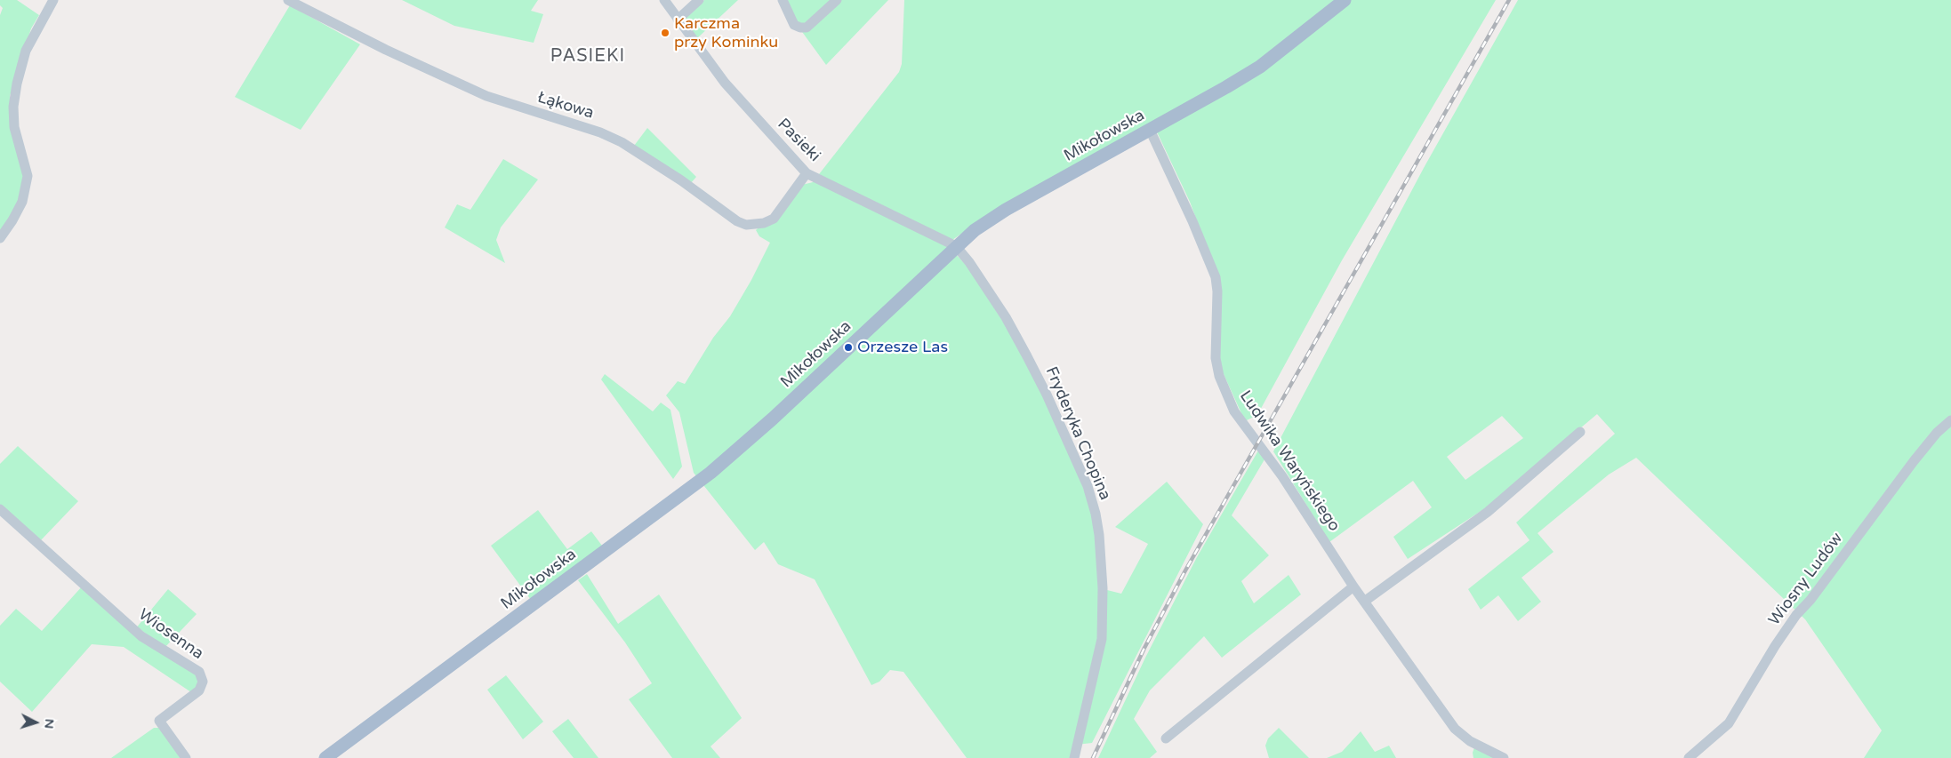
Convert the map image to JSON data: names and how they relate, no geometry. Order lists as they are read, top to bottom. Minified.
{"streets":{"main road":["Mikołowska"],"street":["Łąkowa","Pasieki","Fryderyka Chopina","Ludwika Waryńskiego","Wiosny Ludów","Wiosenna"]},"crossings":[["Łąkowa","Pasieki"],["Mikołowska","Pasieki"],["Mikołowska","Fryderyka Chopina"],["Mikołowska","Ludwika Waryńskiego"],["Pasieki","Fryderyka Chopina"]],"districts":["PASIEKI"],"places":["Karczma przy Kominku","Orzesze Las"],"north":"right"}
